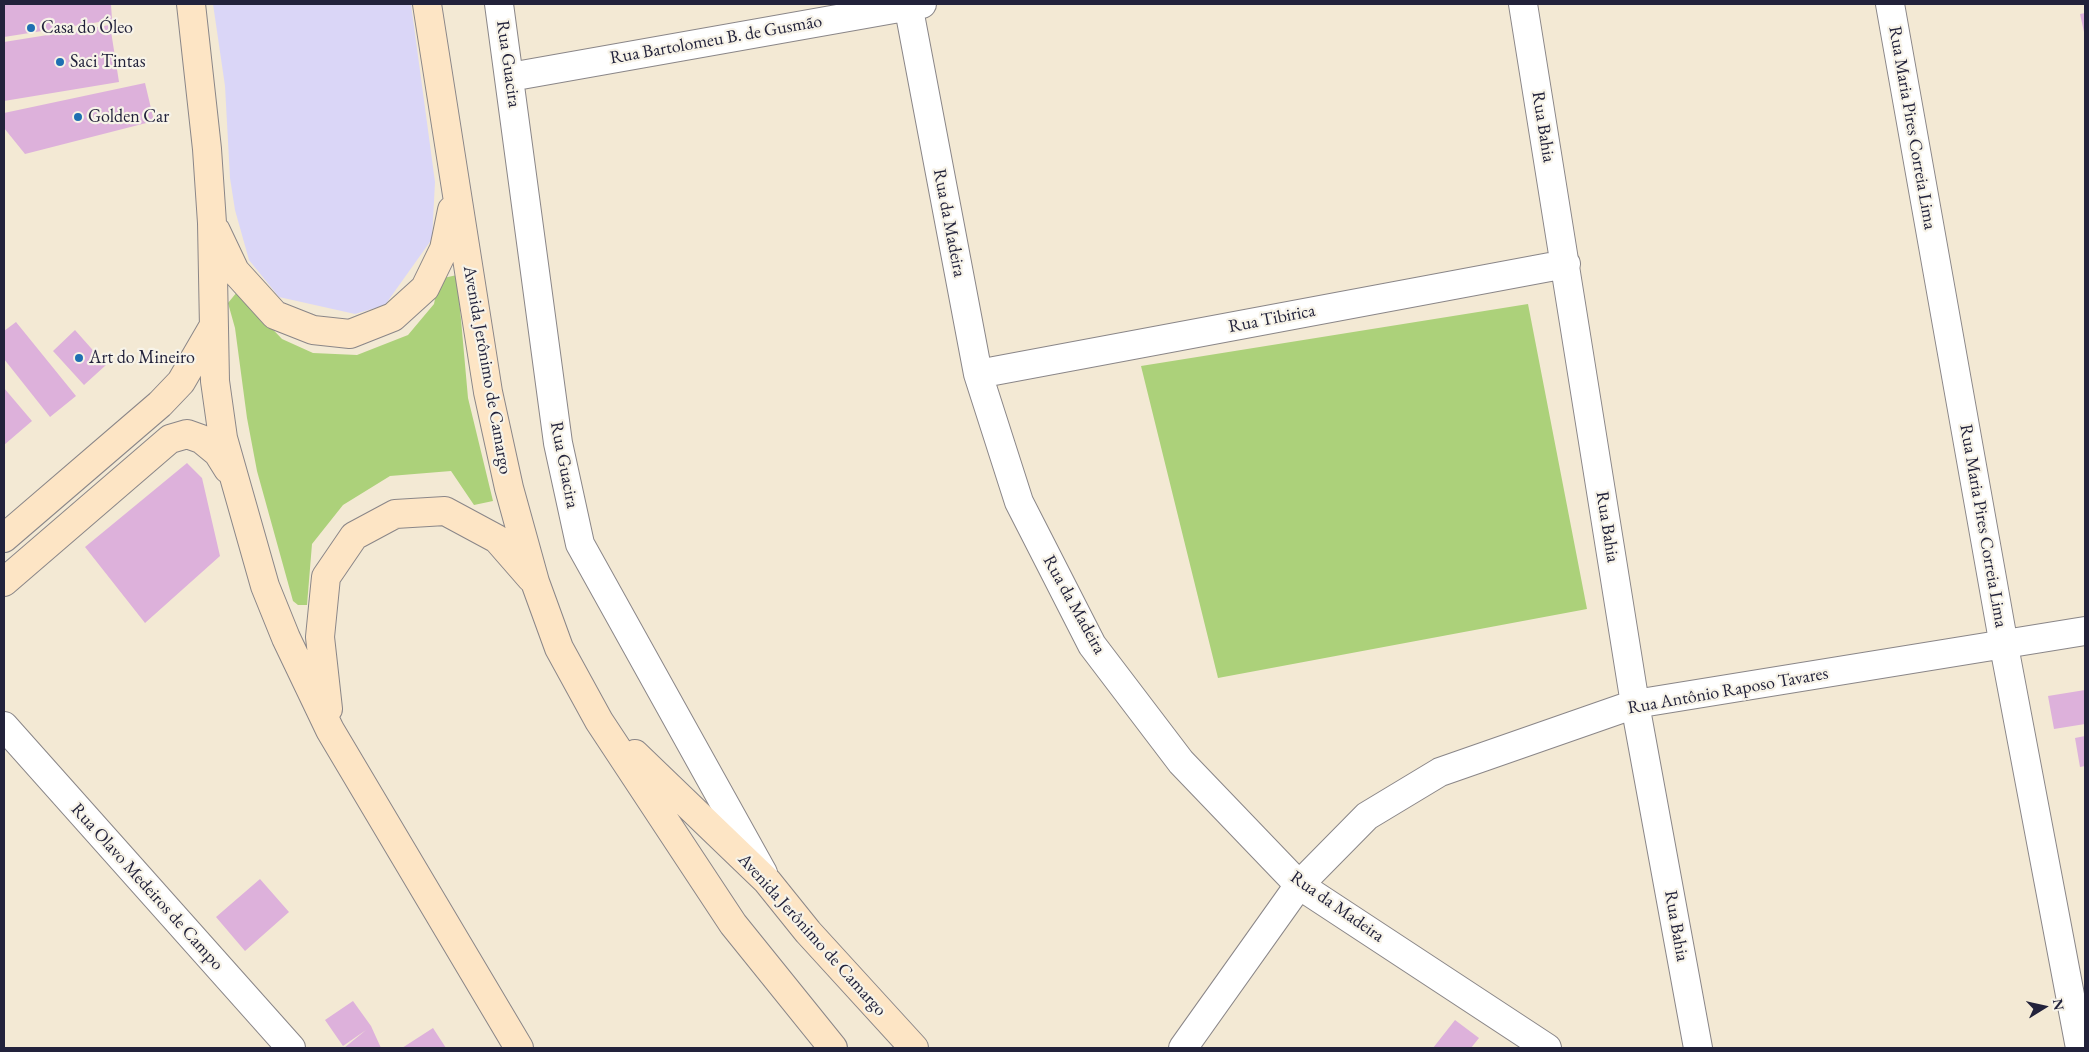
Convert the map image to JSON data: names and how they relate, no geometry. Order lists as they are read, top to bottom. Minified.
{"streets":{"main road":["Avenida Jerônimo de Camargo"],"street":["Rua Bartolomeu B. de Gusmão","Rua Guacira","Rua Bahia","Rua Maria Pires Correia Lima","Rua da Madeira","Rua Tibirica","Rua Antônio Raposo Tavares","Rua Olavo Medeiros de Campo"]},"crossings":[["Rua Bartolomeu B. de Gusmão","Rua Guacira"],["Rua Bartolomeu B. de Gusmão","Rua da Madeira"],["Rua Guacira","Avenida Jerônimo de Camargo"],["Rua Bahia","Rua Tibirica"],["Rua Bahia","Rua Antônio Raposo Tavares"],["Rua Maria Pires Correia Lima","Rua Antônio Raposo Tavares"],["Rua da Madeira","Rua Tibirica"],["Rua da Madeira","Rua Antônio Raposo Tavares"]],"places":["Casa do Óleo","Saci Tintas","Golden Car","Art do Mineiro"],"north":"right"}
